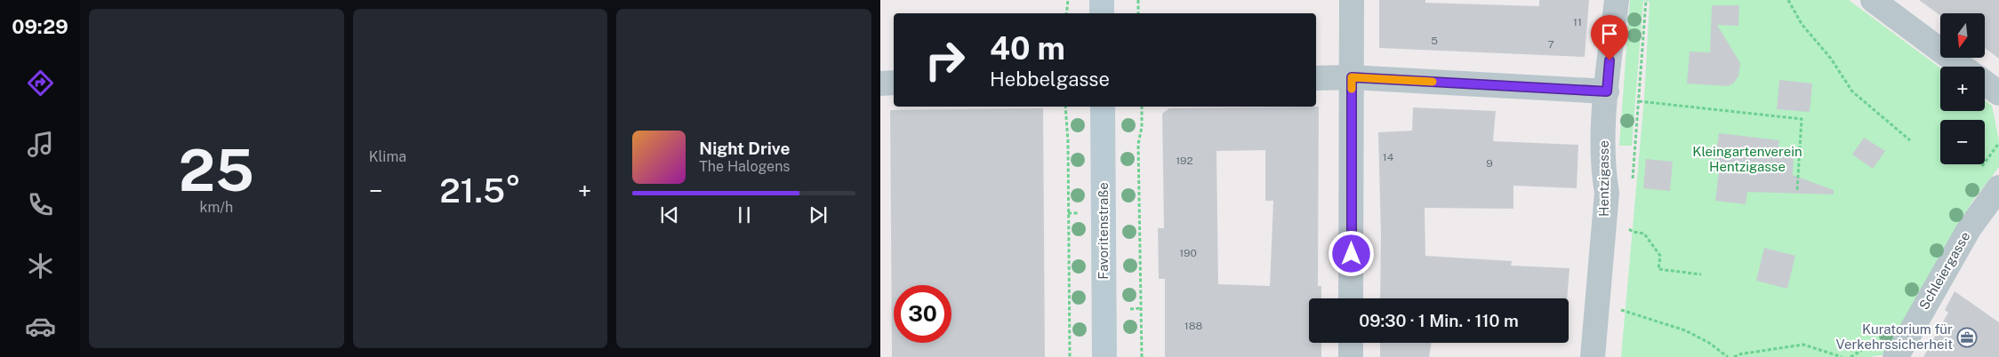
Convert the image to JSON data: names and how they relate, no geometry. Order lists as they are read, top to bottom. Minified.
{"streets":{"main road":["Favoritenstraße"],"street":["Hentzigasse","Schleiergasse"]},"parks":["Kleingartenverein Hentzigasse"],"places":{"office":["Kuratorium für Verkehrssicherheit"]},"house_numbers":["11","5","7","14","192","9","190","188"],"north":"bottom","page":{"tabs":"09:29","tile":[["25","km/h"],"Klima"],"map_buttons":["+","−"],"turn":["40 m","Hebbelgasse"],"song":["Night Drive","The Halogens"],"heat":["−","21.5°","+"],"limit":"30","trip":"09:30 · 1 Min. · 110 m"}}
